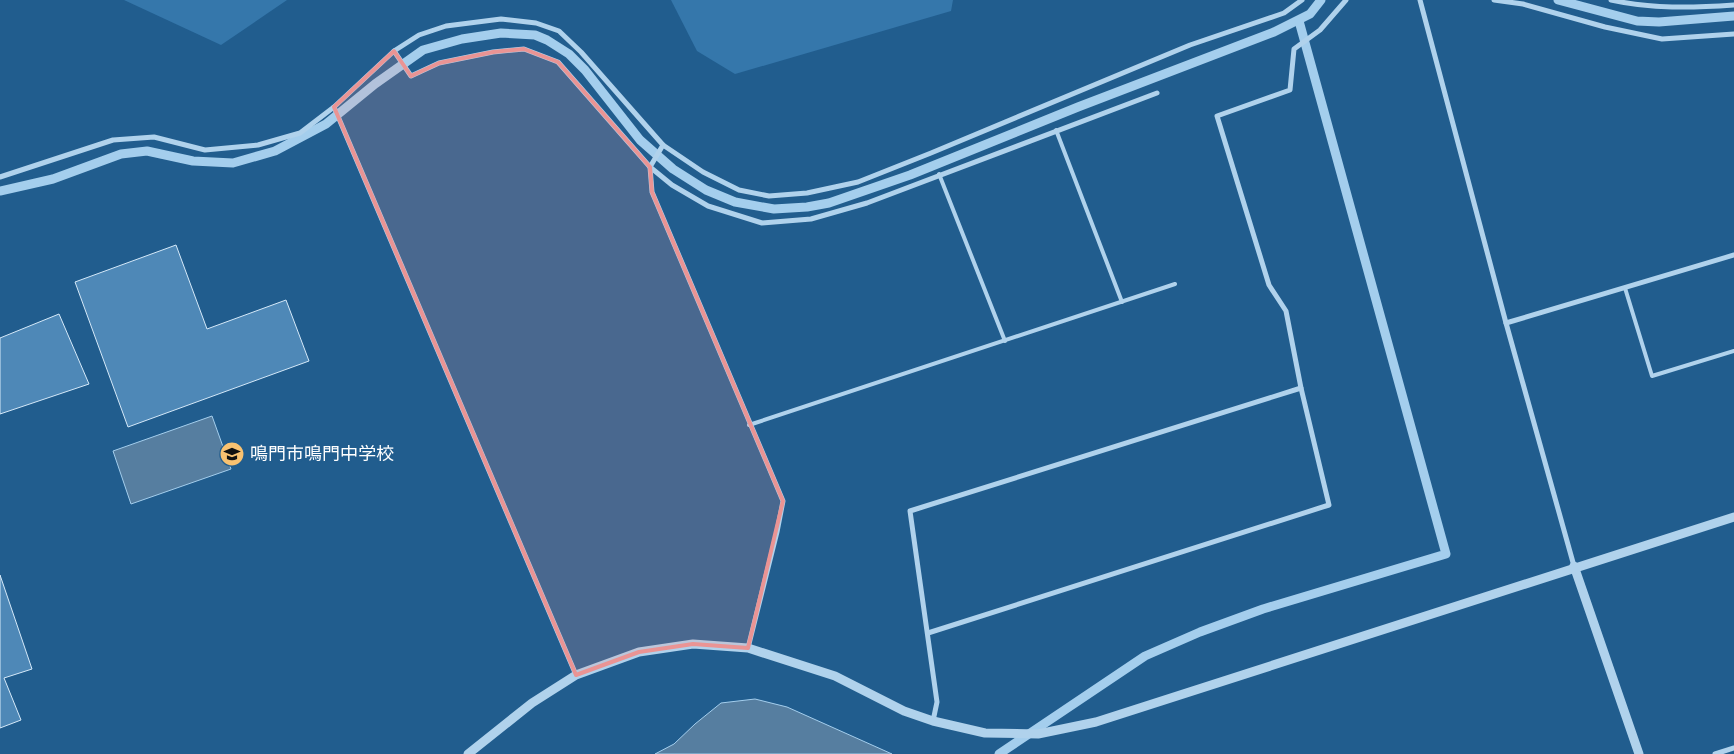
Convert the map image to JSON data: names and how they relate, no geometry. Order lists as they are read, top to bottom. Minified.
{"places":{"school or university":["鳴門市鳴門中学校"]}}
